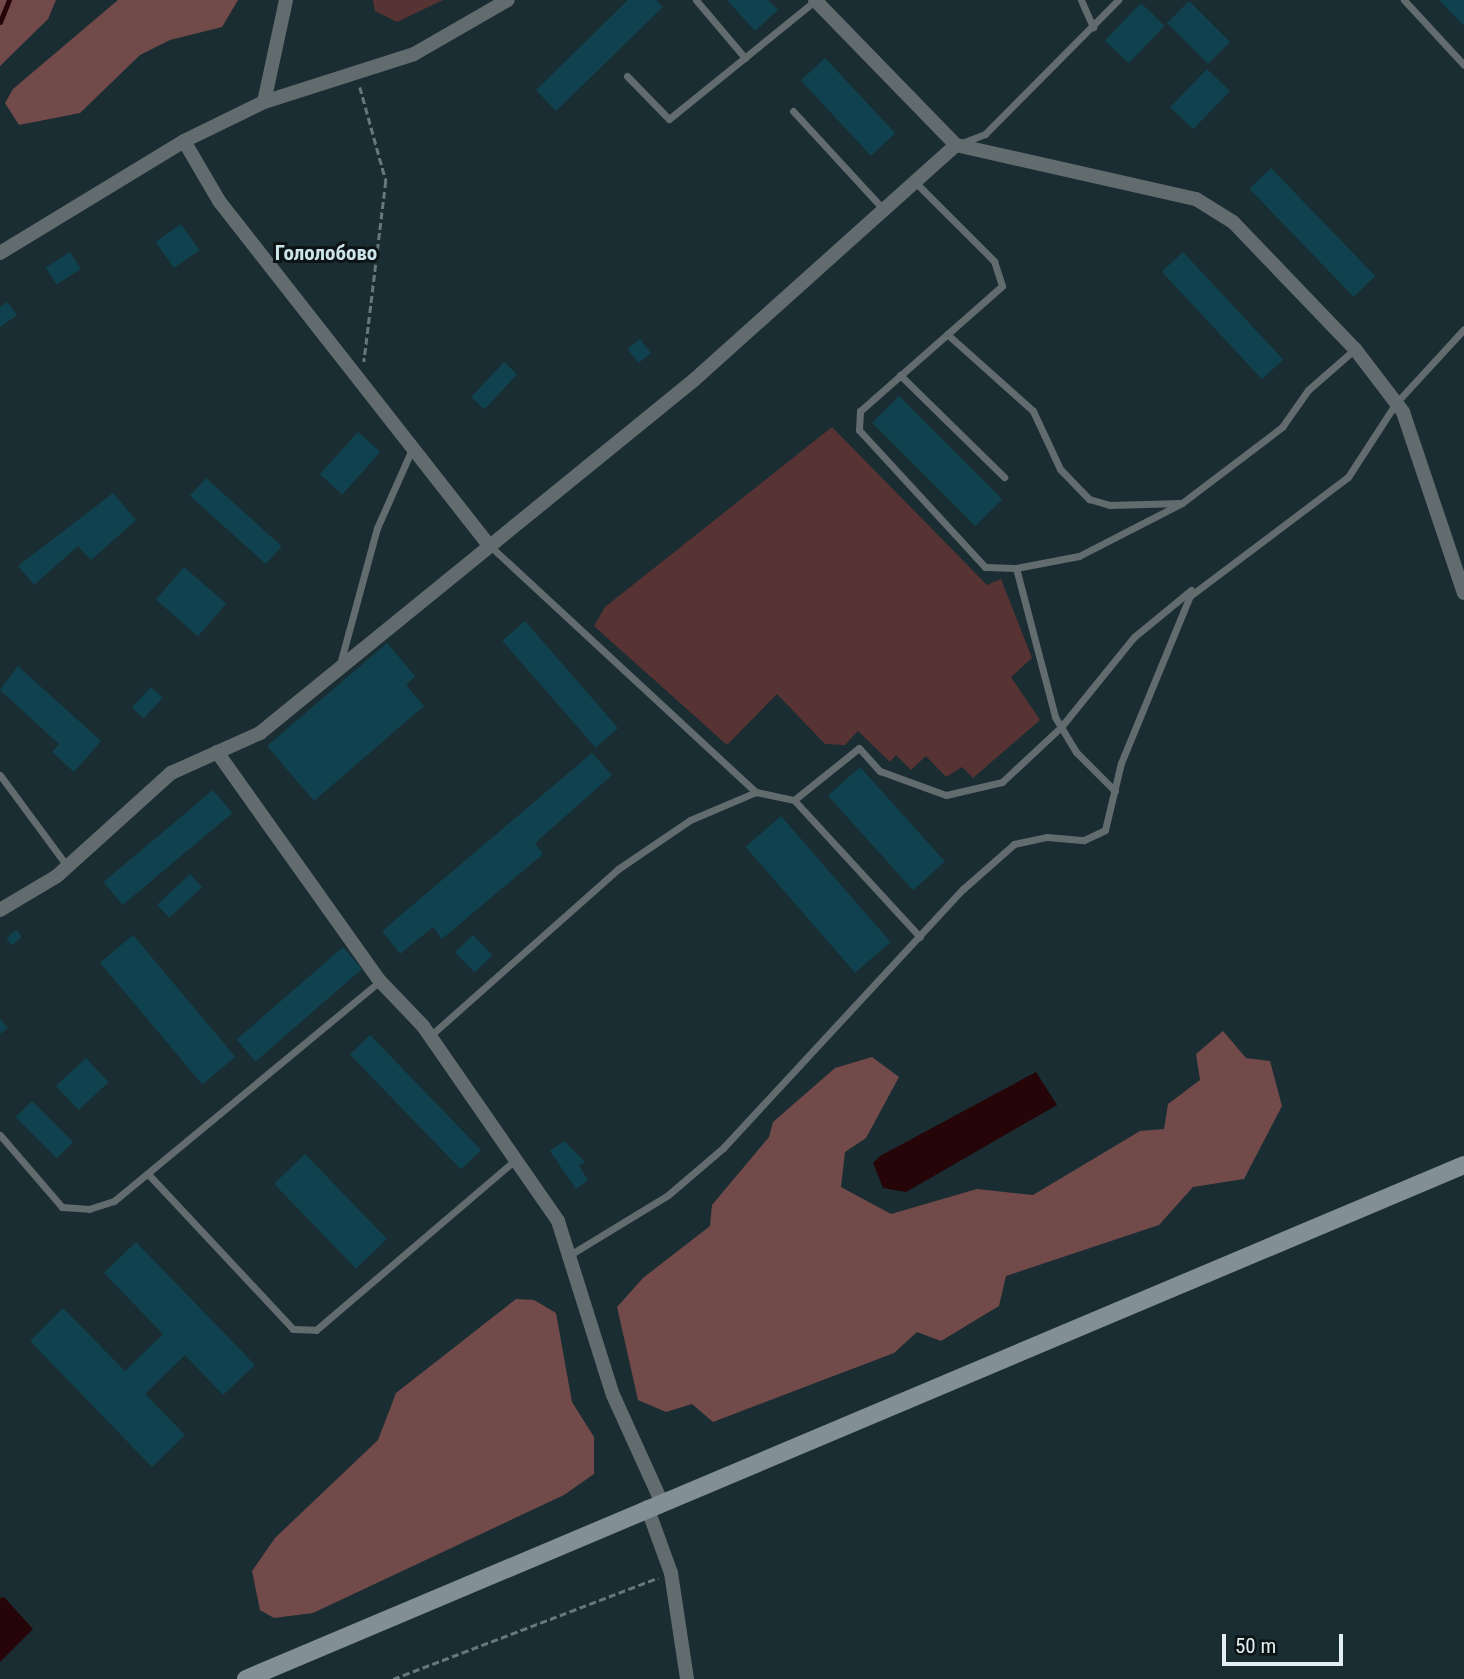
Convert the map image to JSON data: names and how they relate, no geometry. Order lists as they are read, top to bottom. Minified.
{"districts":["Гололобово"],"scale_bar":"50 m"}
